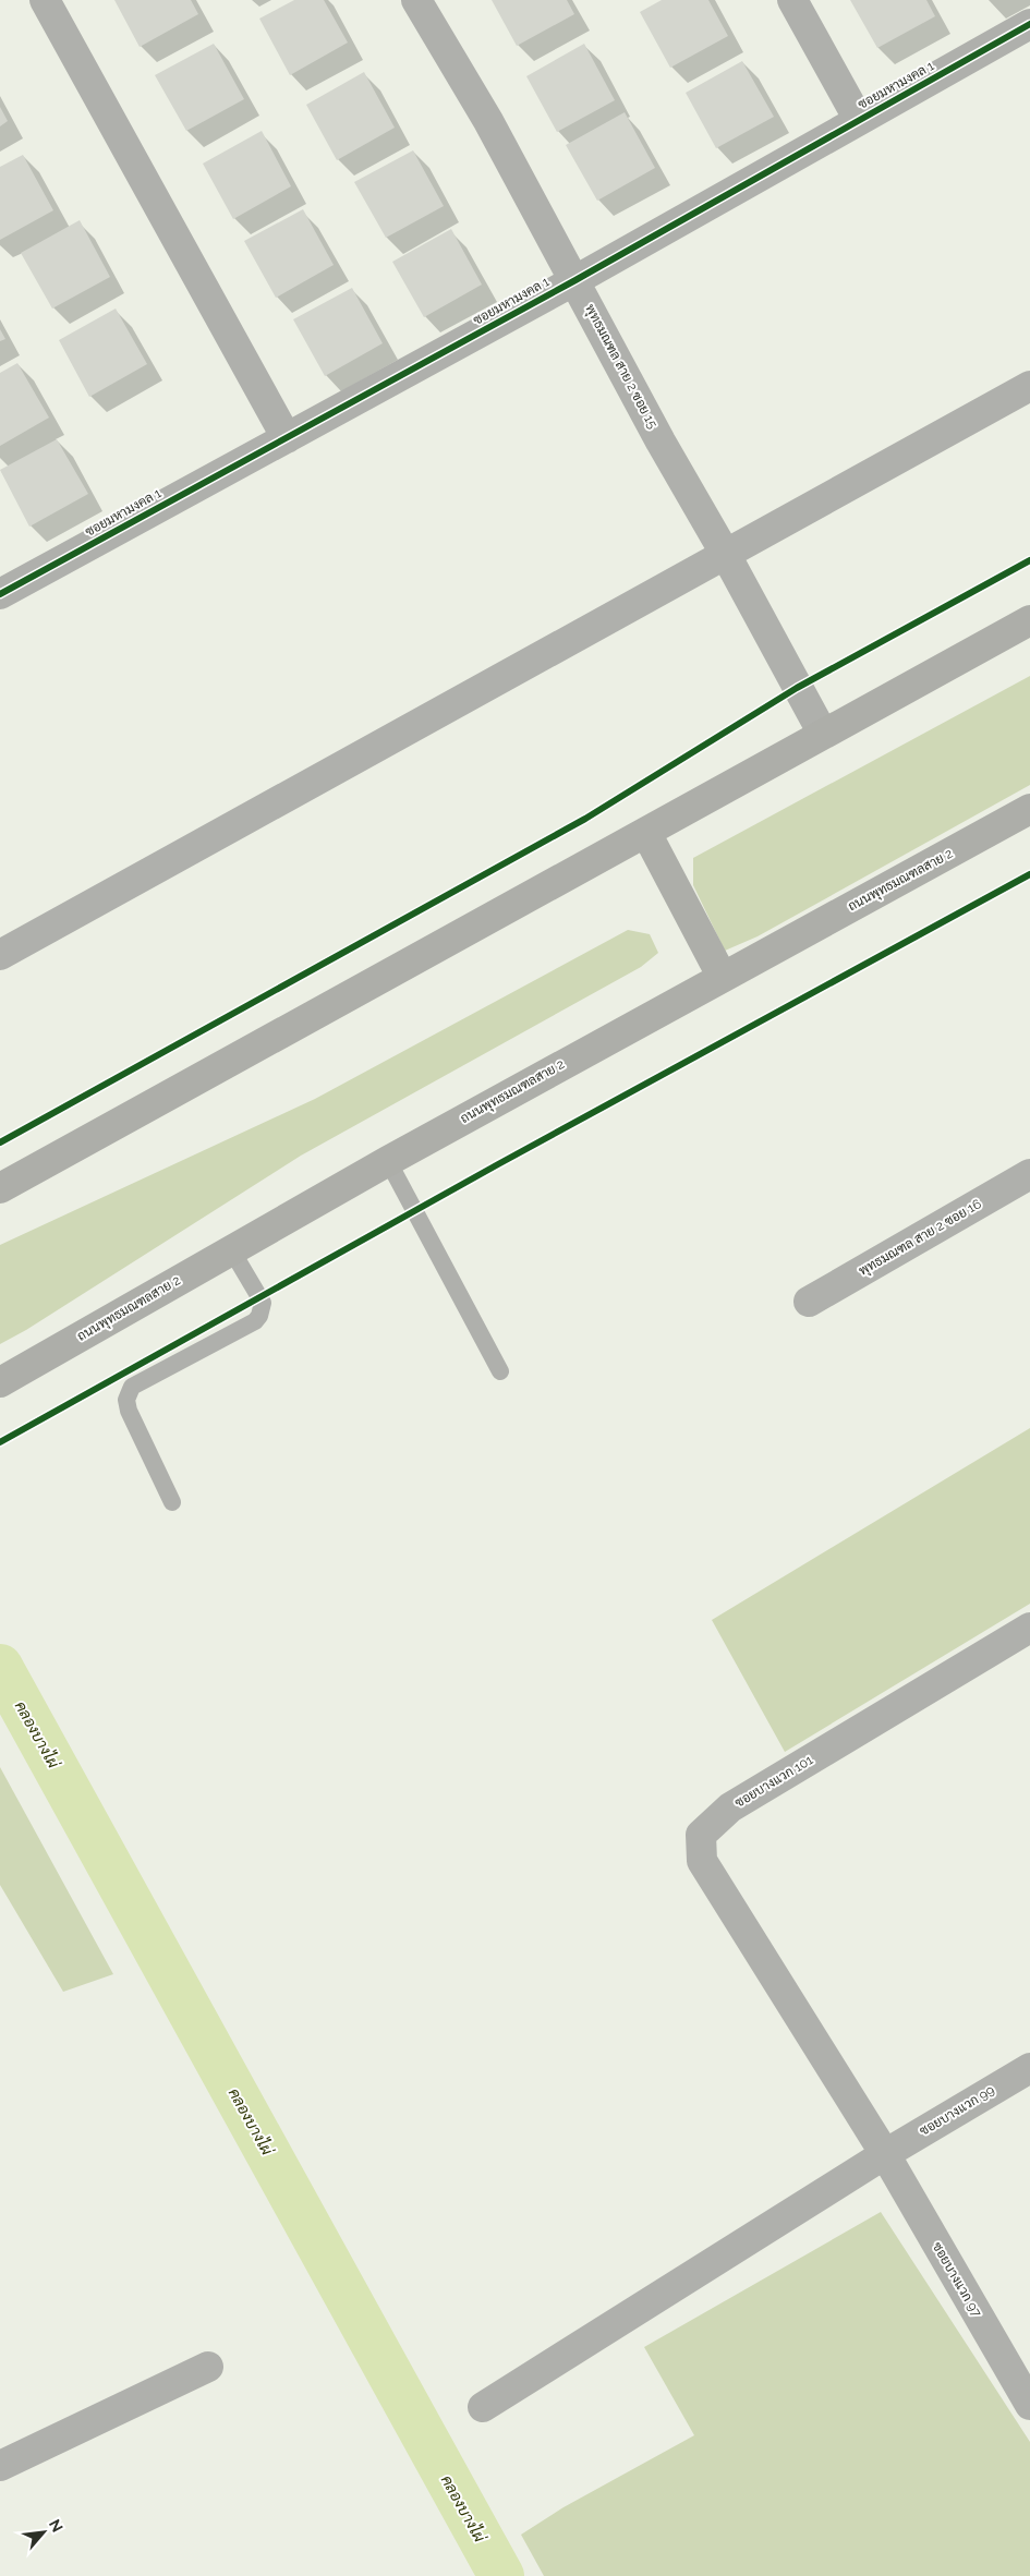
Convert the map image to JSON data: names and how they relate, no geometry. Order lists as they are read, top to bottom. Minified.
{"streets":{"main road":["ถนนพุทธมณฑลสาย 2"],"street":["ซอยมหามงคล 1","พุทธมณฑล สาย 2 ซอย 15","พุทธมณฑล สาย 2 ซอย 16","ซอยบางแวก 101","ซอยบางแวก 99","ซอยบางแวก 97"]},"crossings":[["ซอยมหามงคล 1","พุทธมณฑล สาย 2 ซอย 15"],["ซอยบางแวก 101","ซอยบางแวก 99"],["ซอยบางแวก 101","ซอยบางแวก 97"],["ซอยบางแวก 99","ซอยบางแวก 97"]],"water":["คลองบางไผ่"],"north":"top right"}
